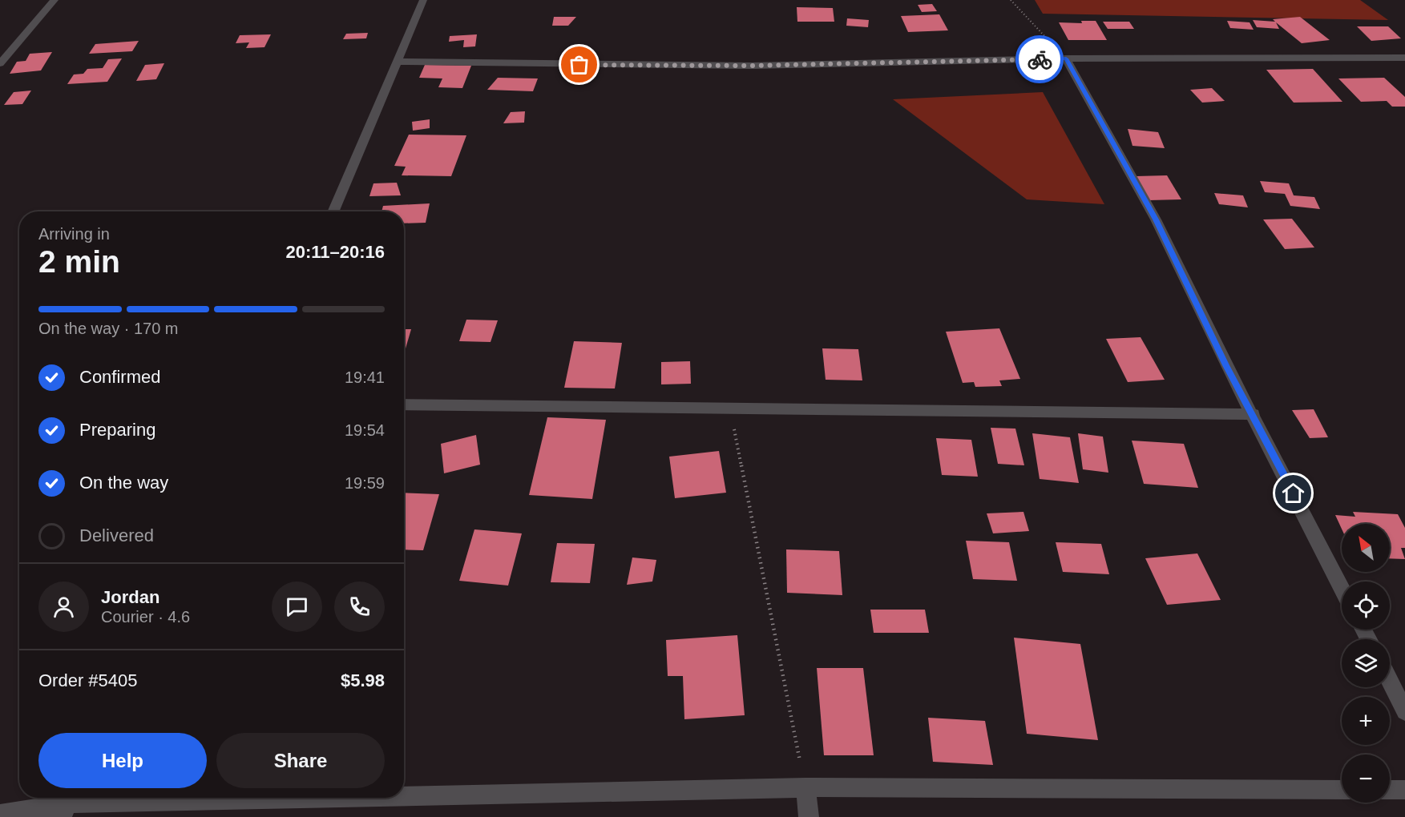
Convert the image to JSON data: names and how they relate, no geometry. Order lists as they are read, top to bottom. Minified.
{"north":"top left","page":{"heading":["2 min","Arriving in","20:11–20:16"],"panel":["Jordan","Courier · 4.6","Order #5405","$5.98"],"bar":"On the way · 170 m","list":[["Confirmed","19:41"],["Preparing","19:54"],["On the way","19:59"],"Delivered"],"map_buttons":["+","−"],"buttons":["Help","Share"]}}
